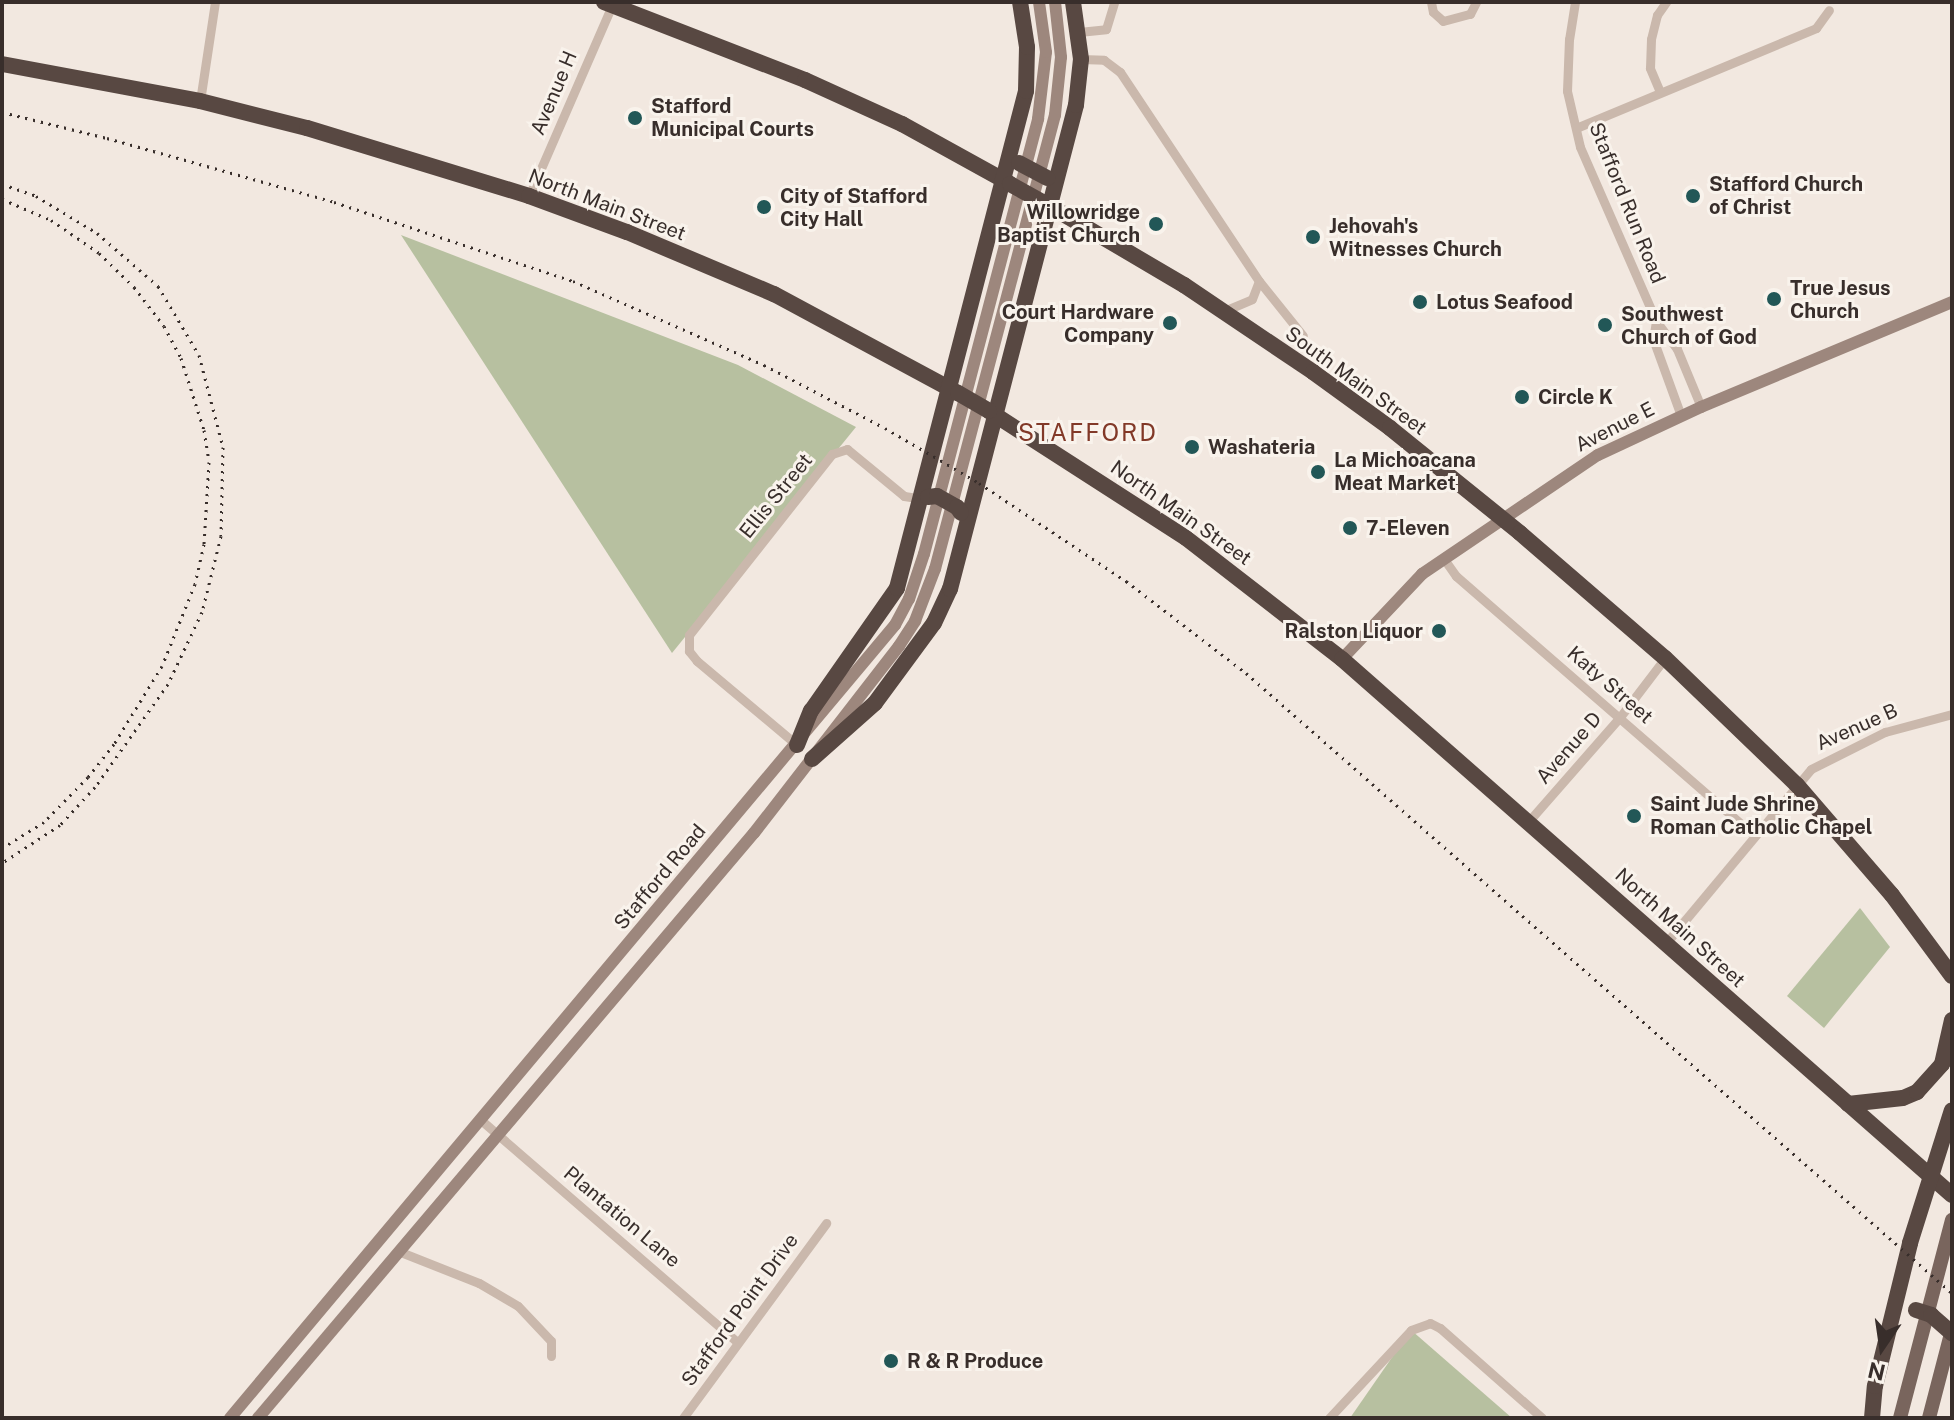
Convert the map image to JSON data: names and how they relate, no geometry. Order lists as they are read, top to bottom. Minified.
{"streets":{"highway":["North Main Street","South Main Street"],"main road":["Avenue E","Stafford Road"],"street":["Avenue H","Stafford Run Road","Ellis Street","Katy Street","Avenue B","Avenue D","Plantation Lane","Stafford Point Drive"]},"crossings":[["Avenue H","North Main Street"],["Avenue H","South Main Street"],["Stafford Run Road","Avenue E"],["North Main Street","Avenue E"],["North Main Street","Avenue B"],["North Main Street","Avenue D"],["South Main Street","Avenue E"],["South Main Street","Avenue B"],["South Main Street","Avenue D"],["Avenue E","Katy Street"],["Ellis Street","Stafford Road"],["Katy Street","Avenue B"],["Katy Street","Avenue D"],["Stafford Road","Plantation Lane"],["Plantation Lane","Stafford Point Drive"]],"districts":["STAFFORD"],"places":["Stafford Municipal Courts","Stafford Church of Christ","City of Stafford City Hall","Willowridge Baptist Church","Jehovah's Witnesses Church","True Jesus Church","Lotus Seafood","Court Hardware Company","Southwest Church of God","Circle K","Washateria","La Michoacana Meat Market","7-Eleven","Ralston Liquor","Saint Jude Shrine Roman Catholic Chapel","R & R Produce"],"north":"bottom"}
